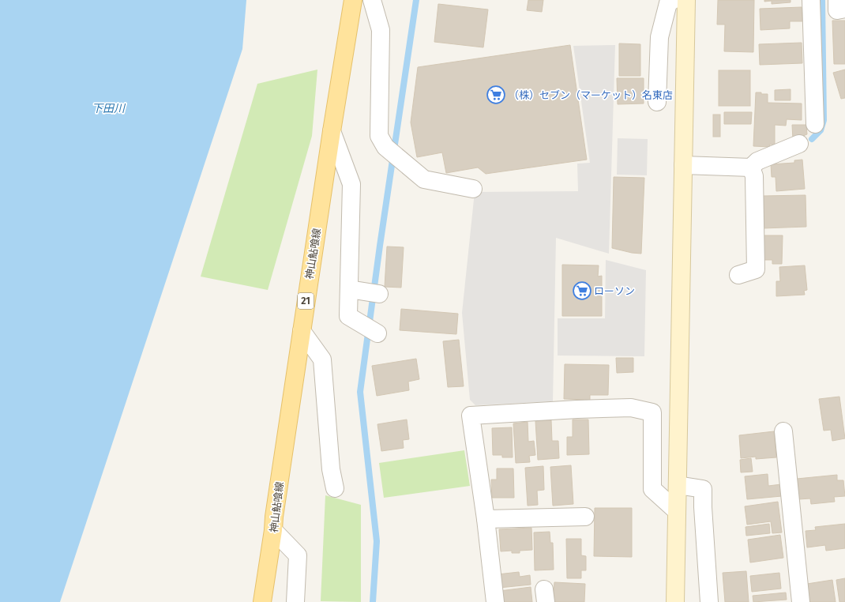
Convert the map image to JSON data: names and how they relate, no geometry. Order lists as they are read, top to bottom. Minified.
{"streets":{"main road":["神山鮎喰線","21"]},"water":["下田川"],"places":{"supermarket":["（株）セブン（マーケット）名東店","ローソン"]}}
